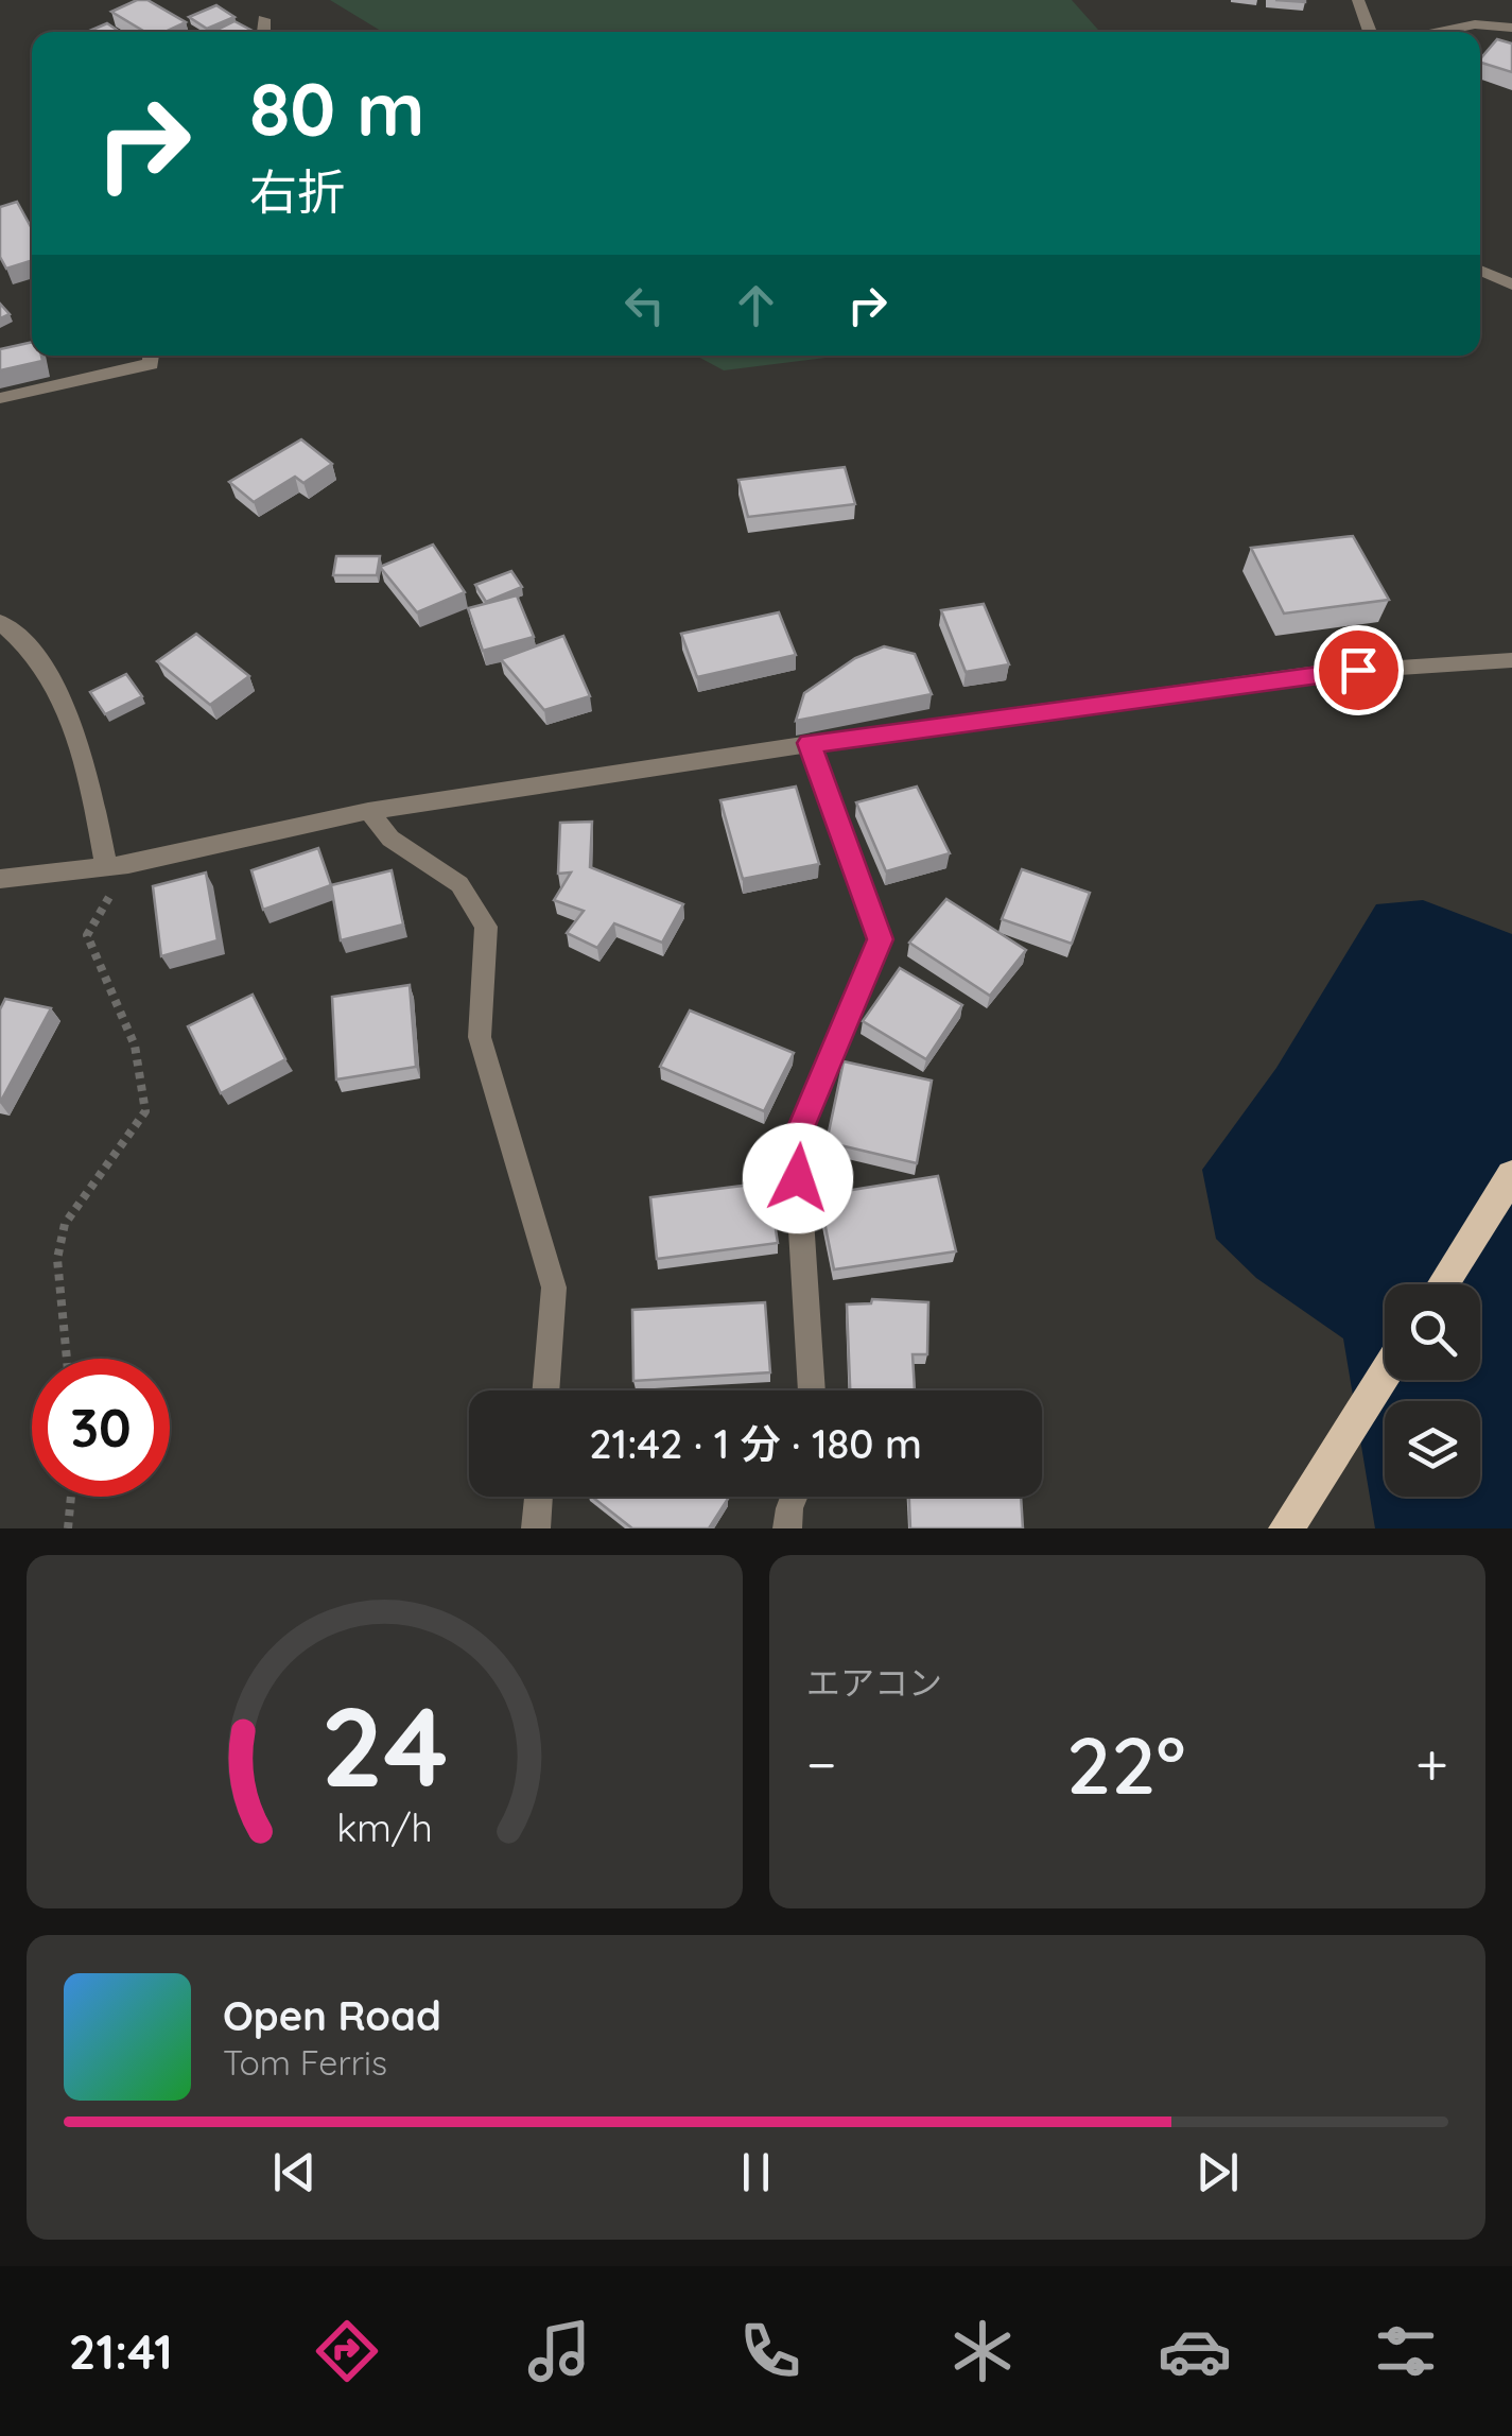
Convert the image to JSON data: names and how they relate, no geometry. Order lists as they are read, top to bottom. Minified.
{"page":{"turn":["80 m","右折"],"limit":"30","trip":"21:42 · 1 分 · 180 m","tile":"エアコン","heat":["−","22°","+"],"song":["Open Road","Tom Ferris"],"tabs":"21:41","gauge":["24","km/h"]}}
